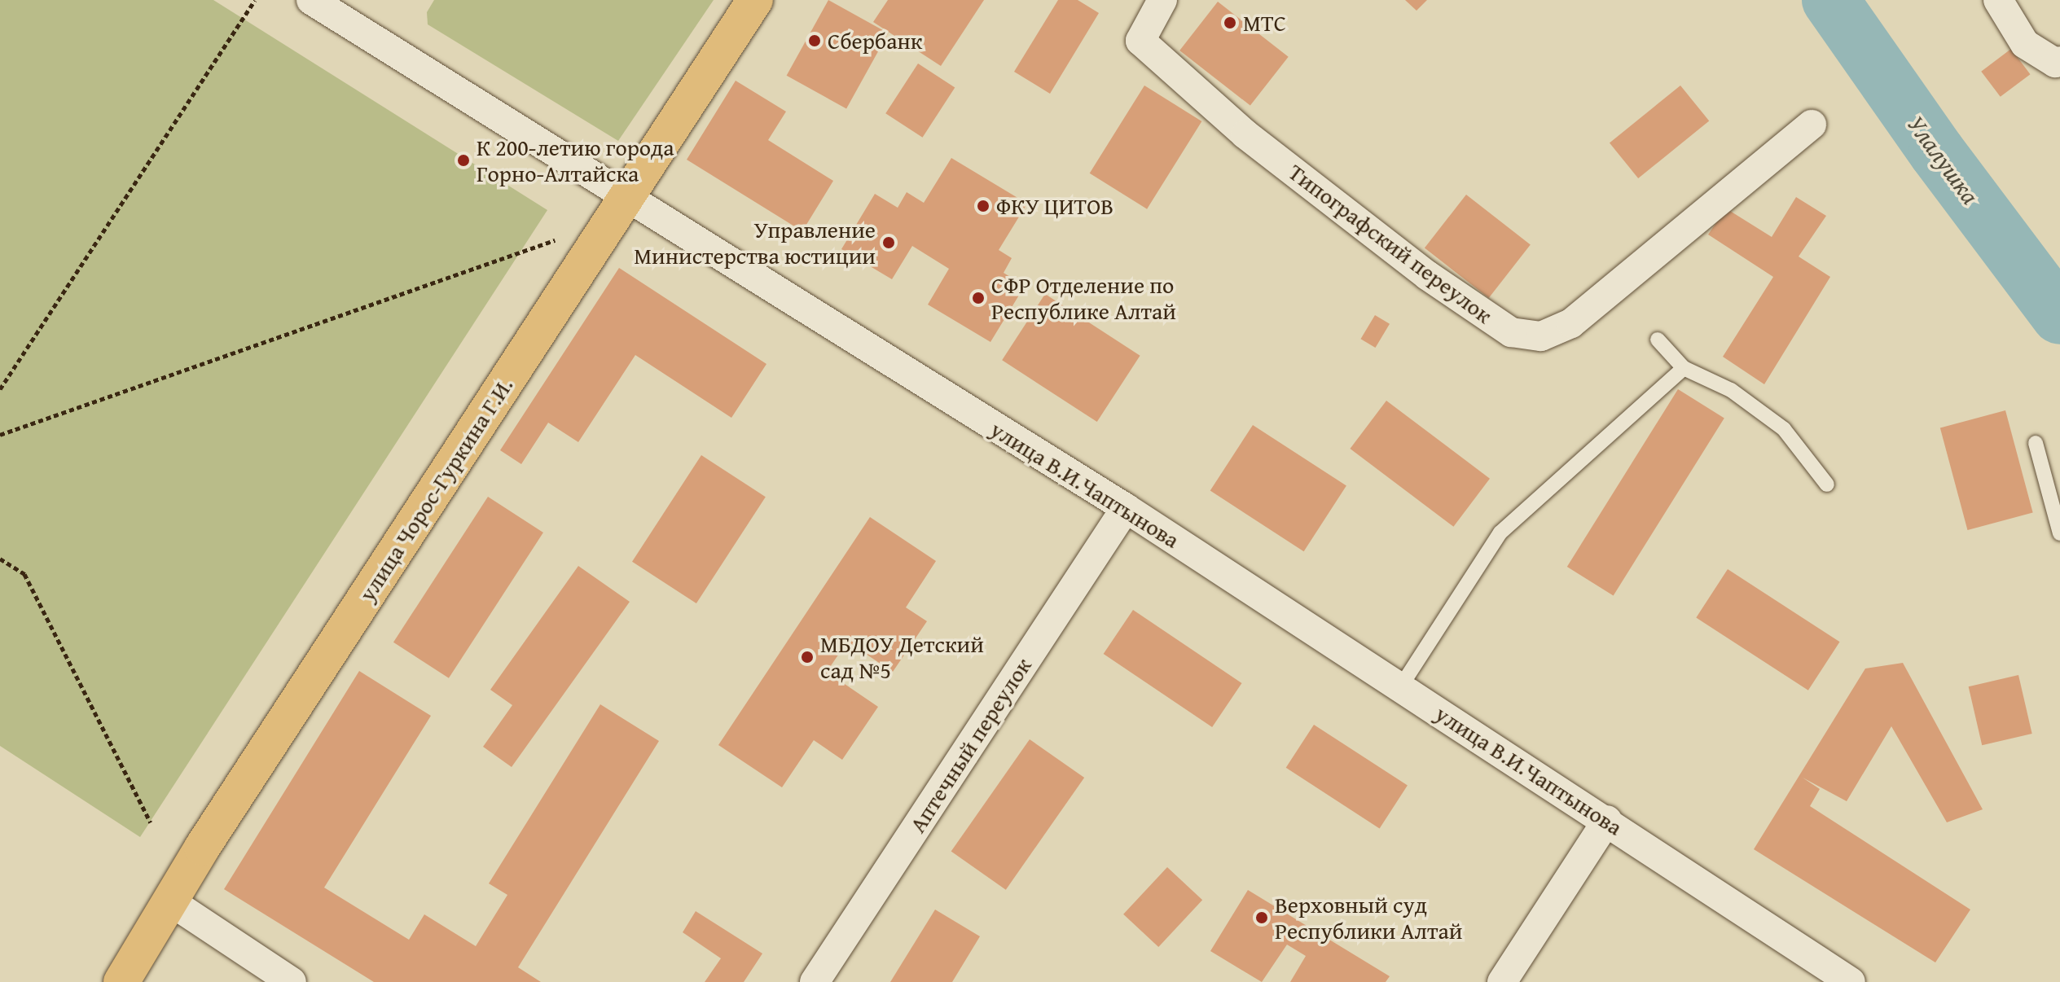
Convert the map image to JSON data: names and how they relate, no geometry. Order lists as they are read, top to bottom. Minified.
{"streets":{"main road":["улица Чорос-Гуркина Г.И."],"street":["Типографский переулок","улица В.И.Чаптынова","Аптечный переулок"]},"crossings":[["улица В.И.Чаптынова","улица Чорос-Гуркина Г.И."],["улица В.И.Чаптынова","Аптечный переулок"]],"water":["Улалушка"],"places":["МТС","Сбербанк","К 200-летию города Горно-Алтайска","ФКУ ЦИТОВ","Управление Министерства юстиции","СФР Отделение по Республике Алтай","МБДОУ Детский сад №5","Верховный суд Республики Алтай"]}
